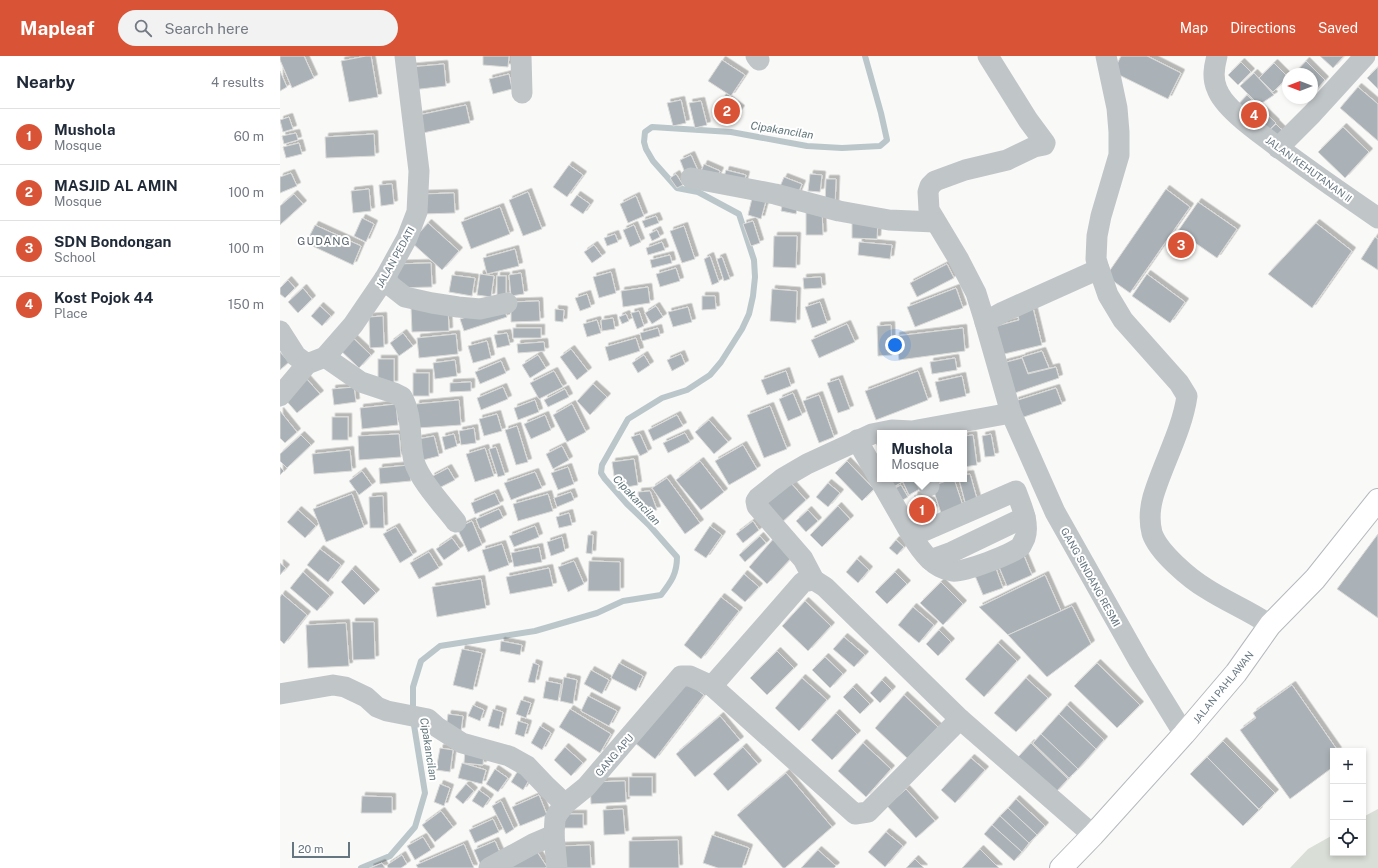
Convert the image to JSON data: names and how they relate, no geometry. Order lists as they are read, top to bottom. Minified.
{"streets":{"main road":["JALAN PAHLAWAN"],"street":["JALAN KEHUTANAN II","JALAN PEDATI","GANG SINDANG RESMI","GANG APU"]},"crossings":[["GANG SINDANG RESMI","JALAN PAHLAWAN"]],"districts":["GUDANG"],"water":["Cipakancilan"],"scale_bar":"20 m","north":"left","page":{"header":"Mapleaf","search":"Search here","nav":["Map","Directions","Saved"],"heading":["Nearby","4 results"],"pins":["2","4","3","1"],"list":[{"mark":"1","name":"Mushola","note":"Mosque","value":"60 m"},{"mark":"2","name":"MASJID AL AMIN","note":"Mosque","value":"100 m"},{"mark":"3","name":"SDN Bondongan","note":"School","value":"100 m"},{"mark":"4","name":"Kost Pojok 44","note":"Place","value":"150 m"}],"popup":["Mushola","Mosque"],"map_buttons":["+","−"],"scale":"20 m"}}
